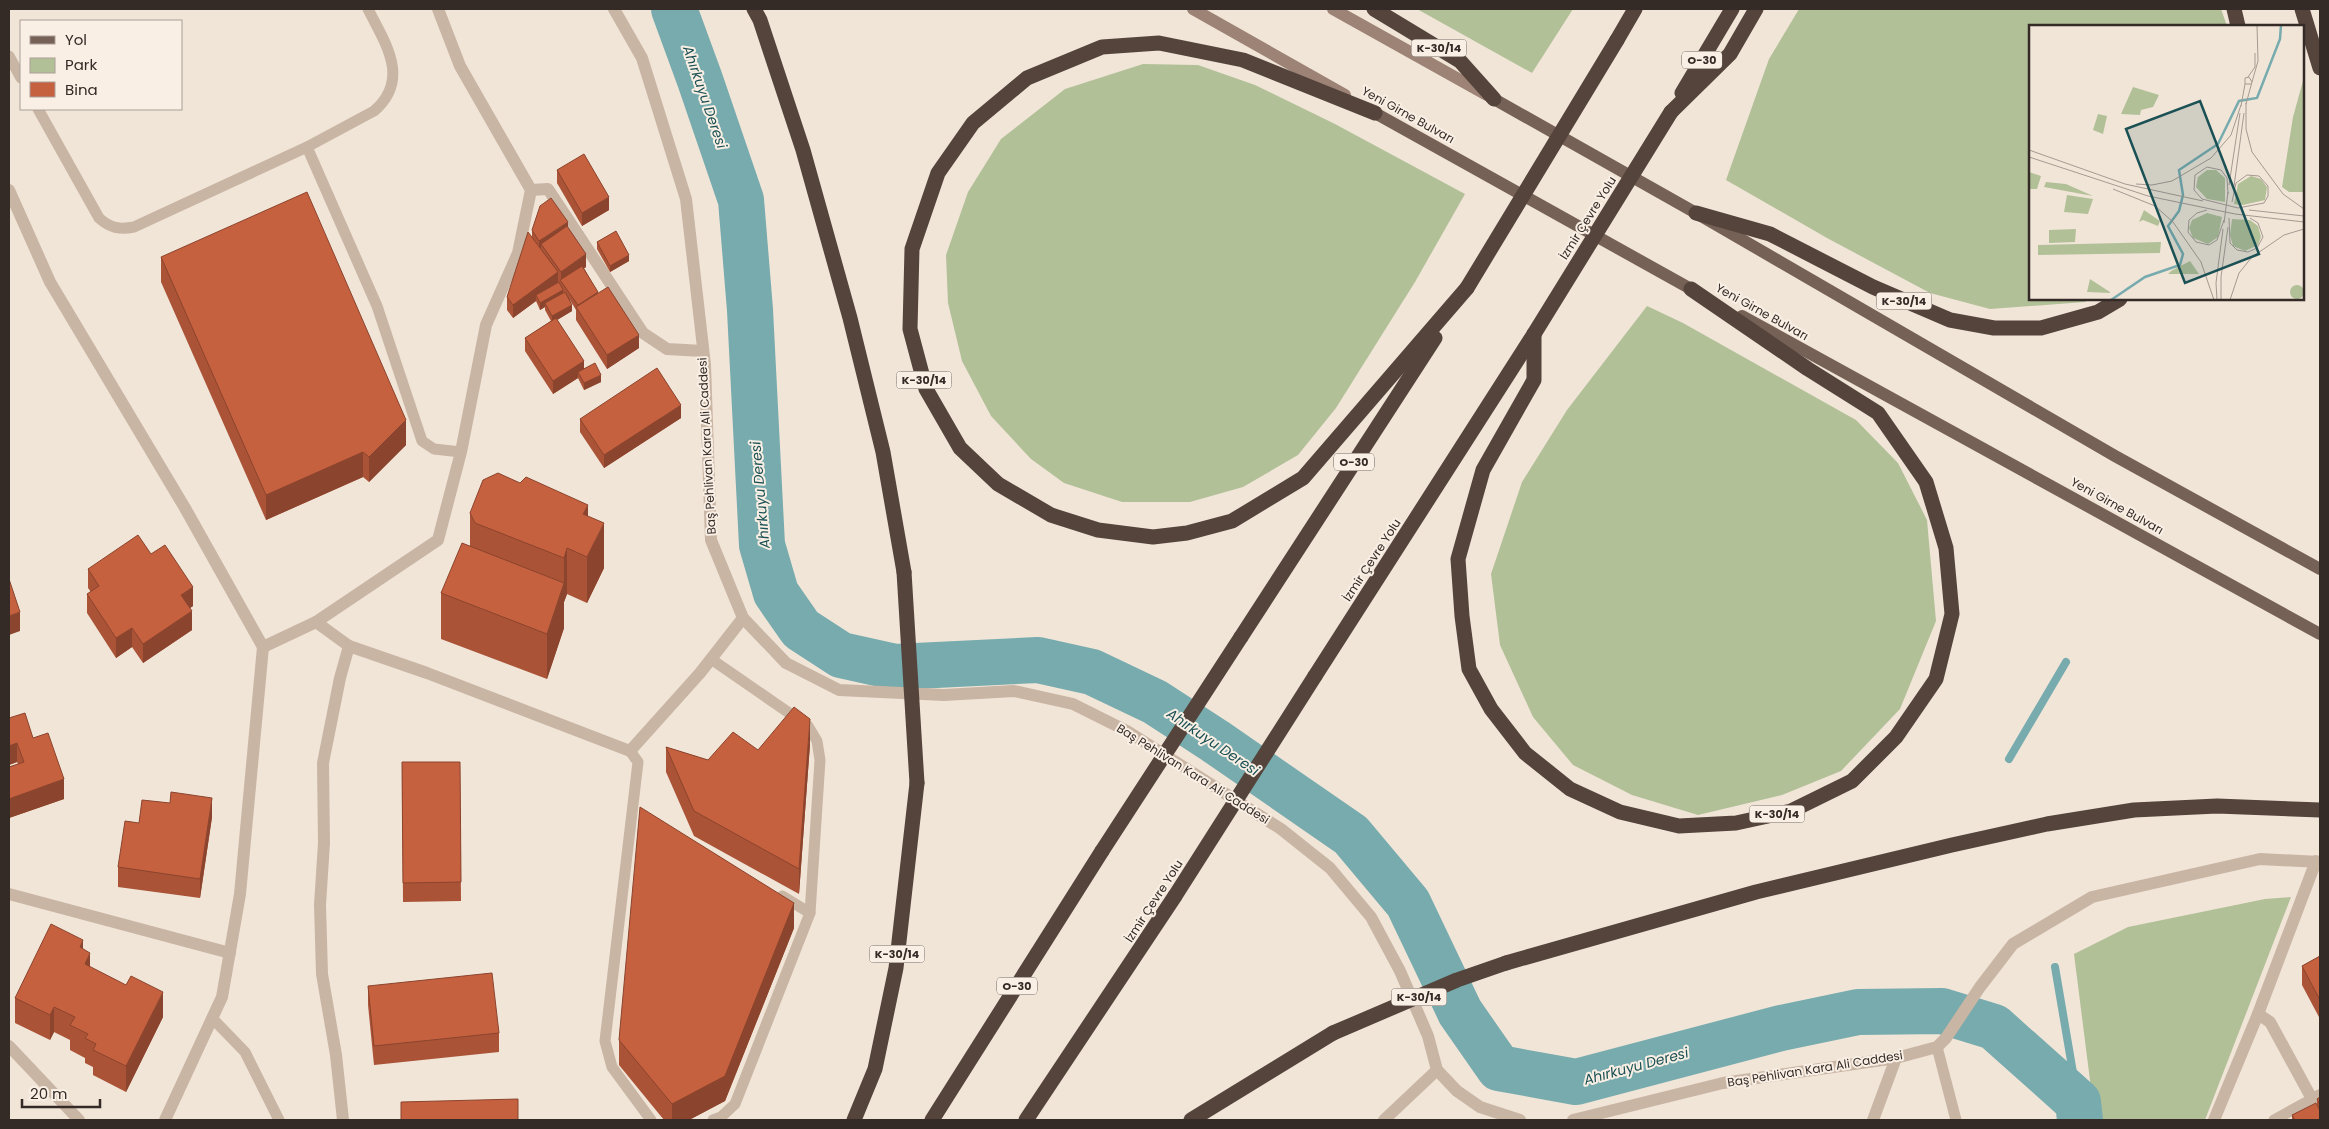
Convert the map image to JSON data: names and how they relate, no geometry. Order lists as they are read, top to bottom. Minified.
{"streets":{"highway":["K-30/14","O-30","İzmir Çevre Yolu"],"main road":["Yeni Girne Bulvarı"],"street":["Baş Pehlivan Kara Ali Caddesi"]},"crossings":[["K-30/14","O-30"],["K-30/14","Yeni Girne Bulvarı"],["K-30/14","İzmir Çevre Yolu"]],"water":["Ahırkuyu Deresi"],"legend":["Yol","Park","Bina"],"scale_bar":"20 m"}
